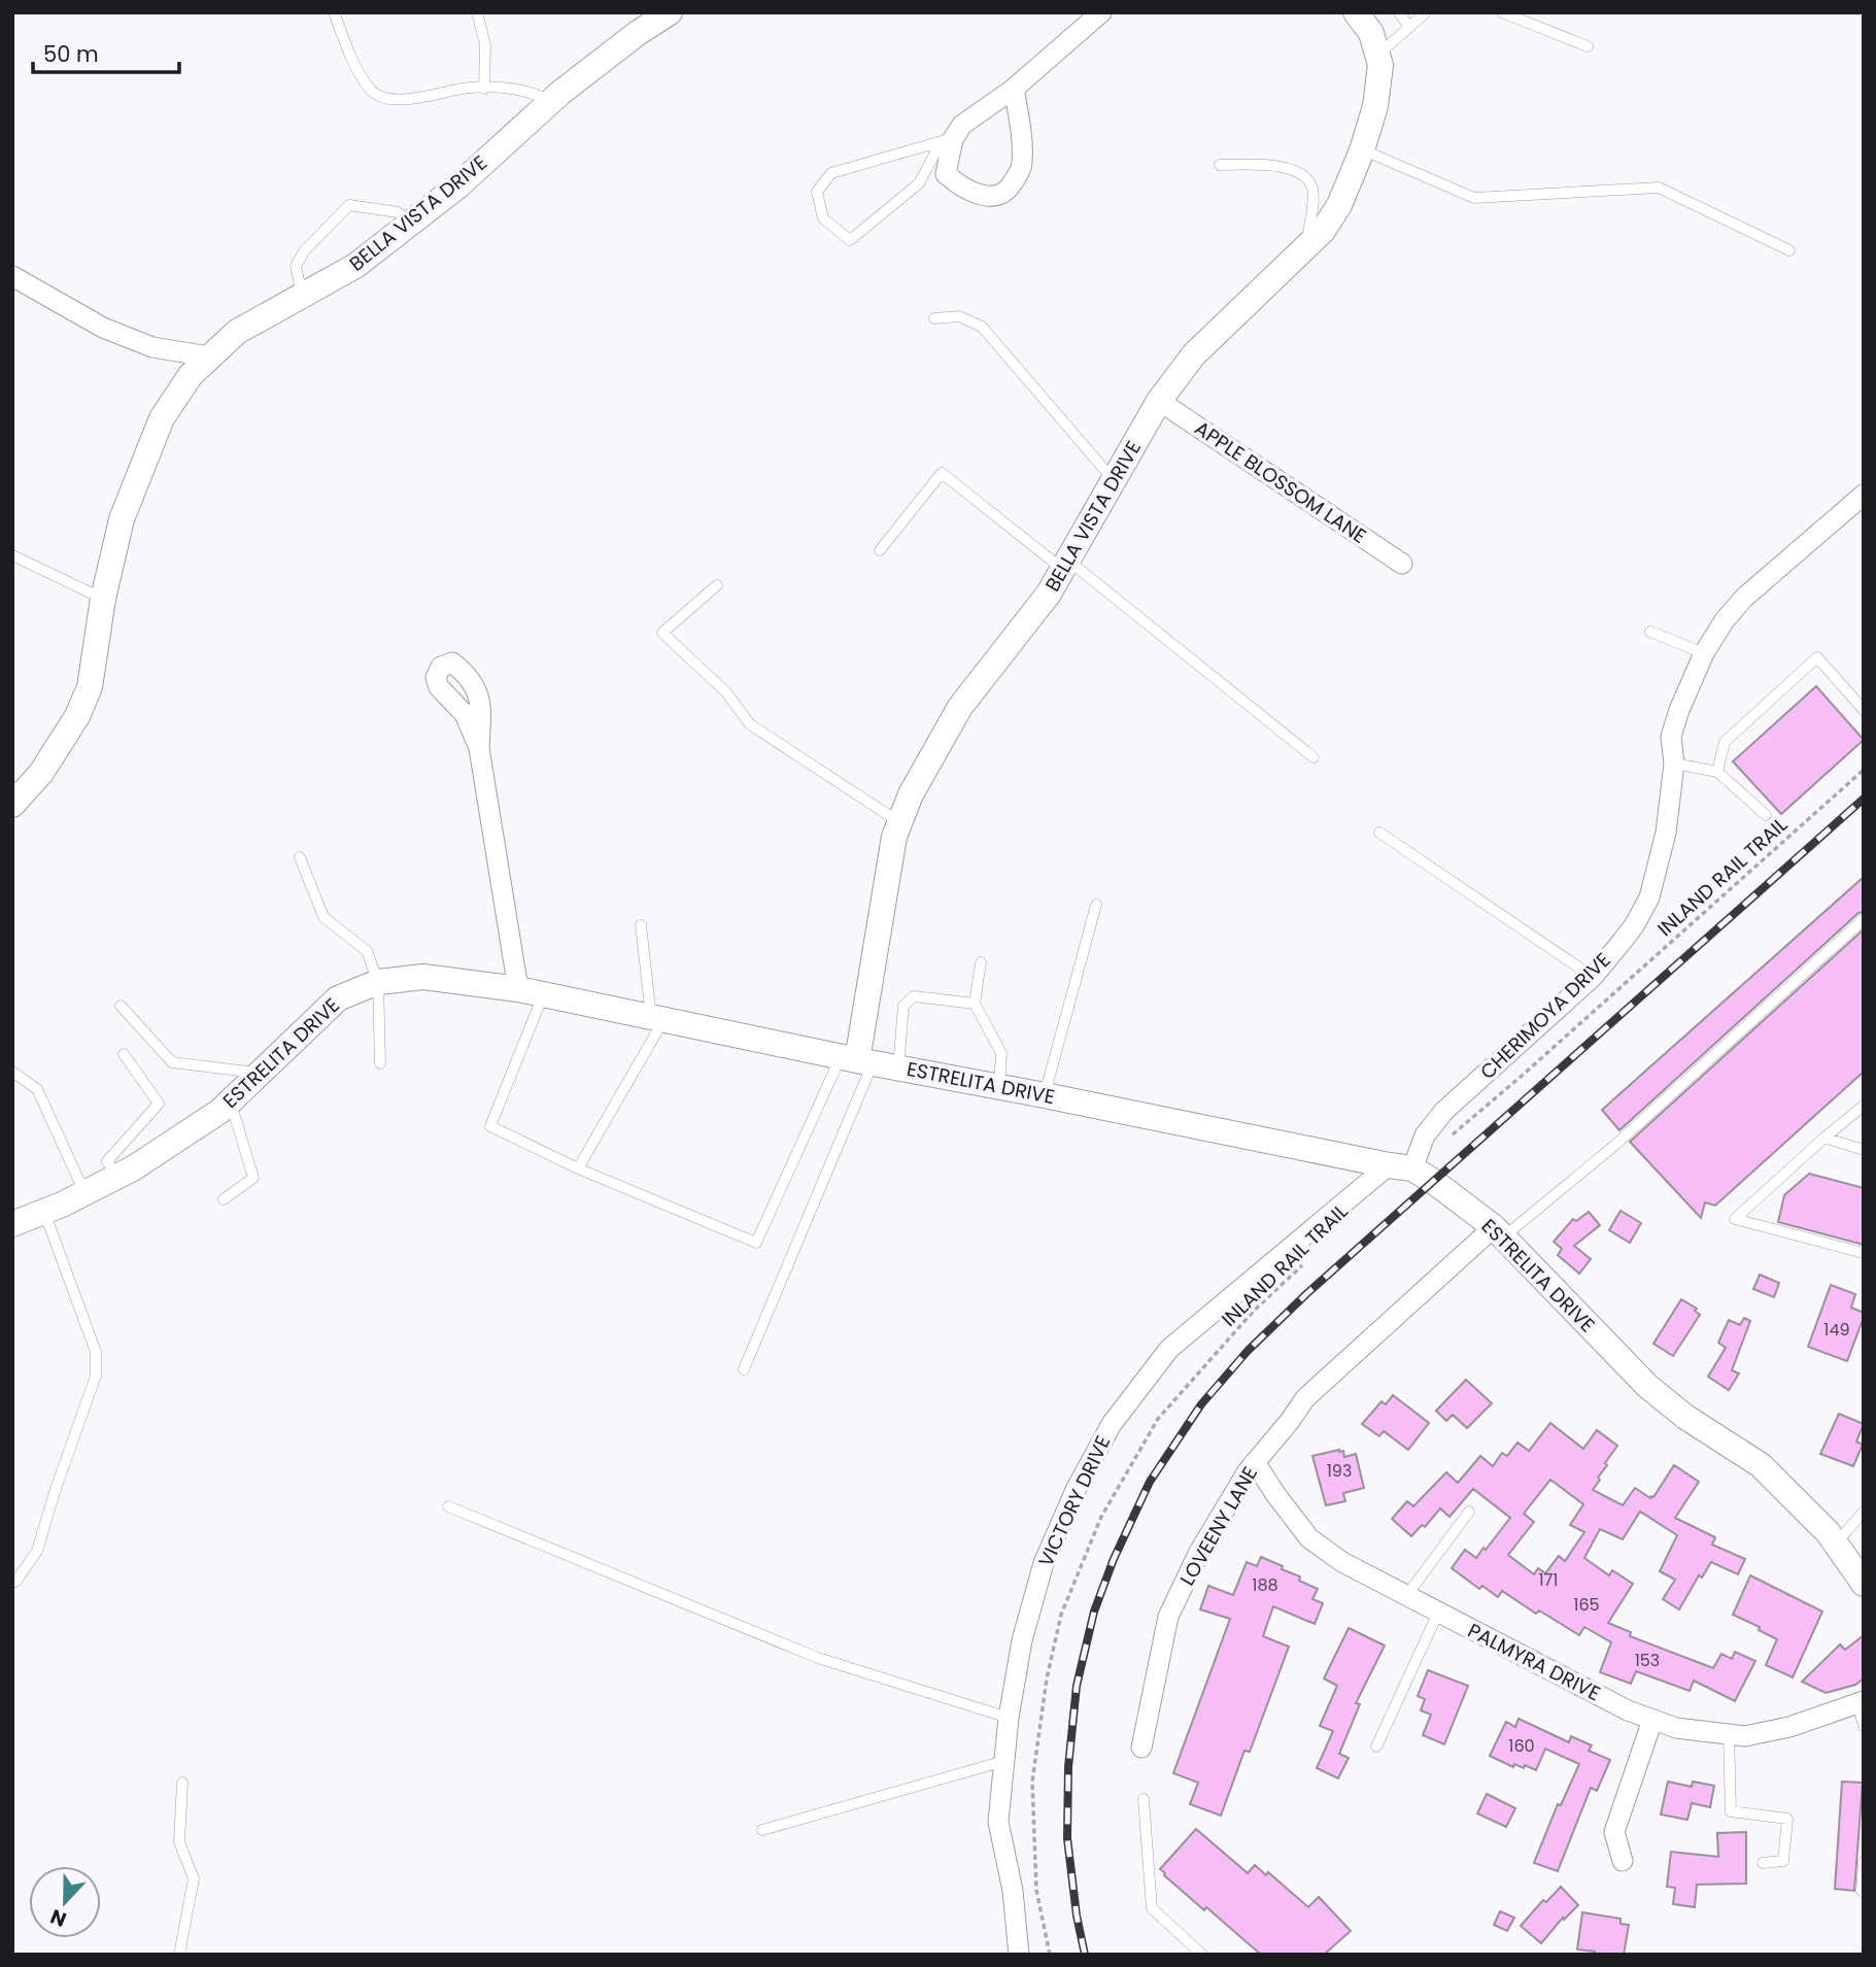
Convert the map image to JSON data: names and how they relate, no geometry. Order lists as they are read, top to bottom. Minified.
{"streets":{"street":["BELLA VISTA DRIVE","APPLE BLOSSOM LANE","CHERIMOYA DRIVE","ESTRELITA DRIVE","VICTORY DRIVE","LOVEENY LANE","PALMYRA DRIVE"],"path":["INLAND RAIL TRAIL"]},"crossings":[["BELLA VISTA DRIVE","APPLE BLOSSOM LANE"],["BELLA VISTA DRIVE","ESTRELITA DRIVE"],["CHERIMOYA DRIVE","ESTRELITA DRIVE"],["CHERIMOYA DRIVE","VICTORY DRIVE"],["ESTRELITA DRIVE","VICTORY DRIVE"],["ESTRELITA DRIVE","LOVEENY LANE"],["LOVEENY LANE","PALMYRA DRIVE"]],"house_numbers":["149","193","171","188","165","153","160"],"scale_bar":"50 m","north":"bottom"}
